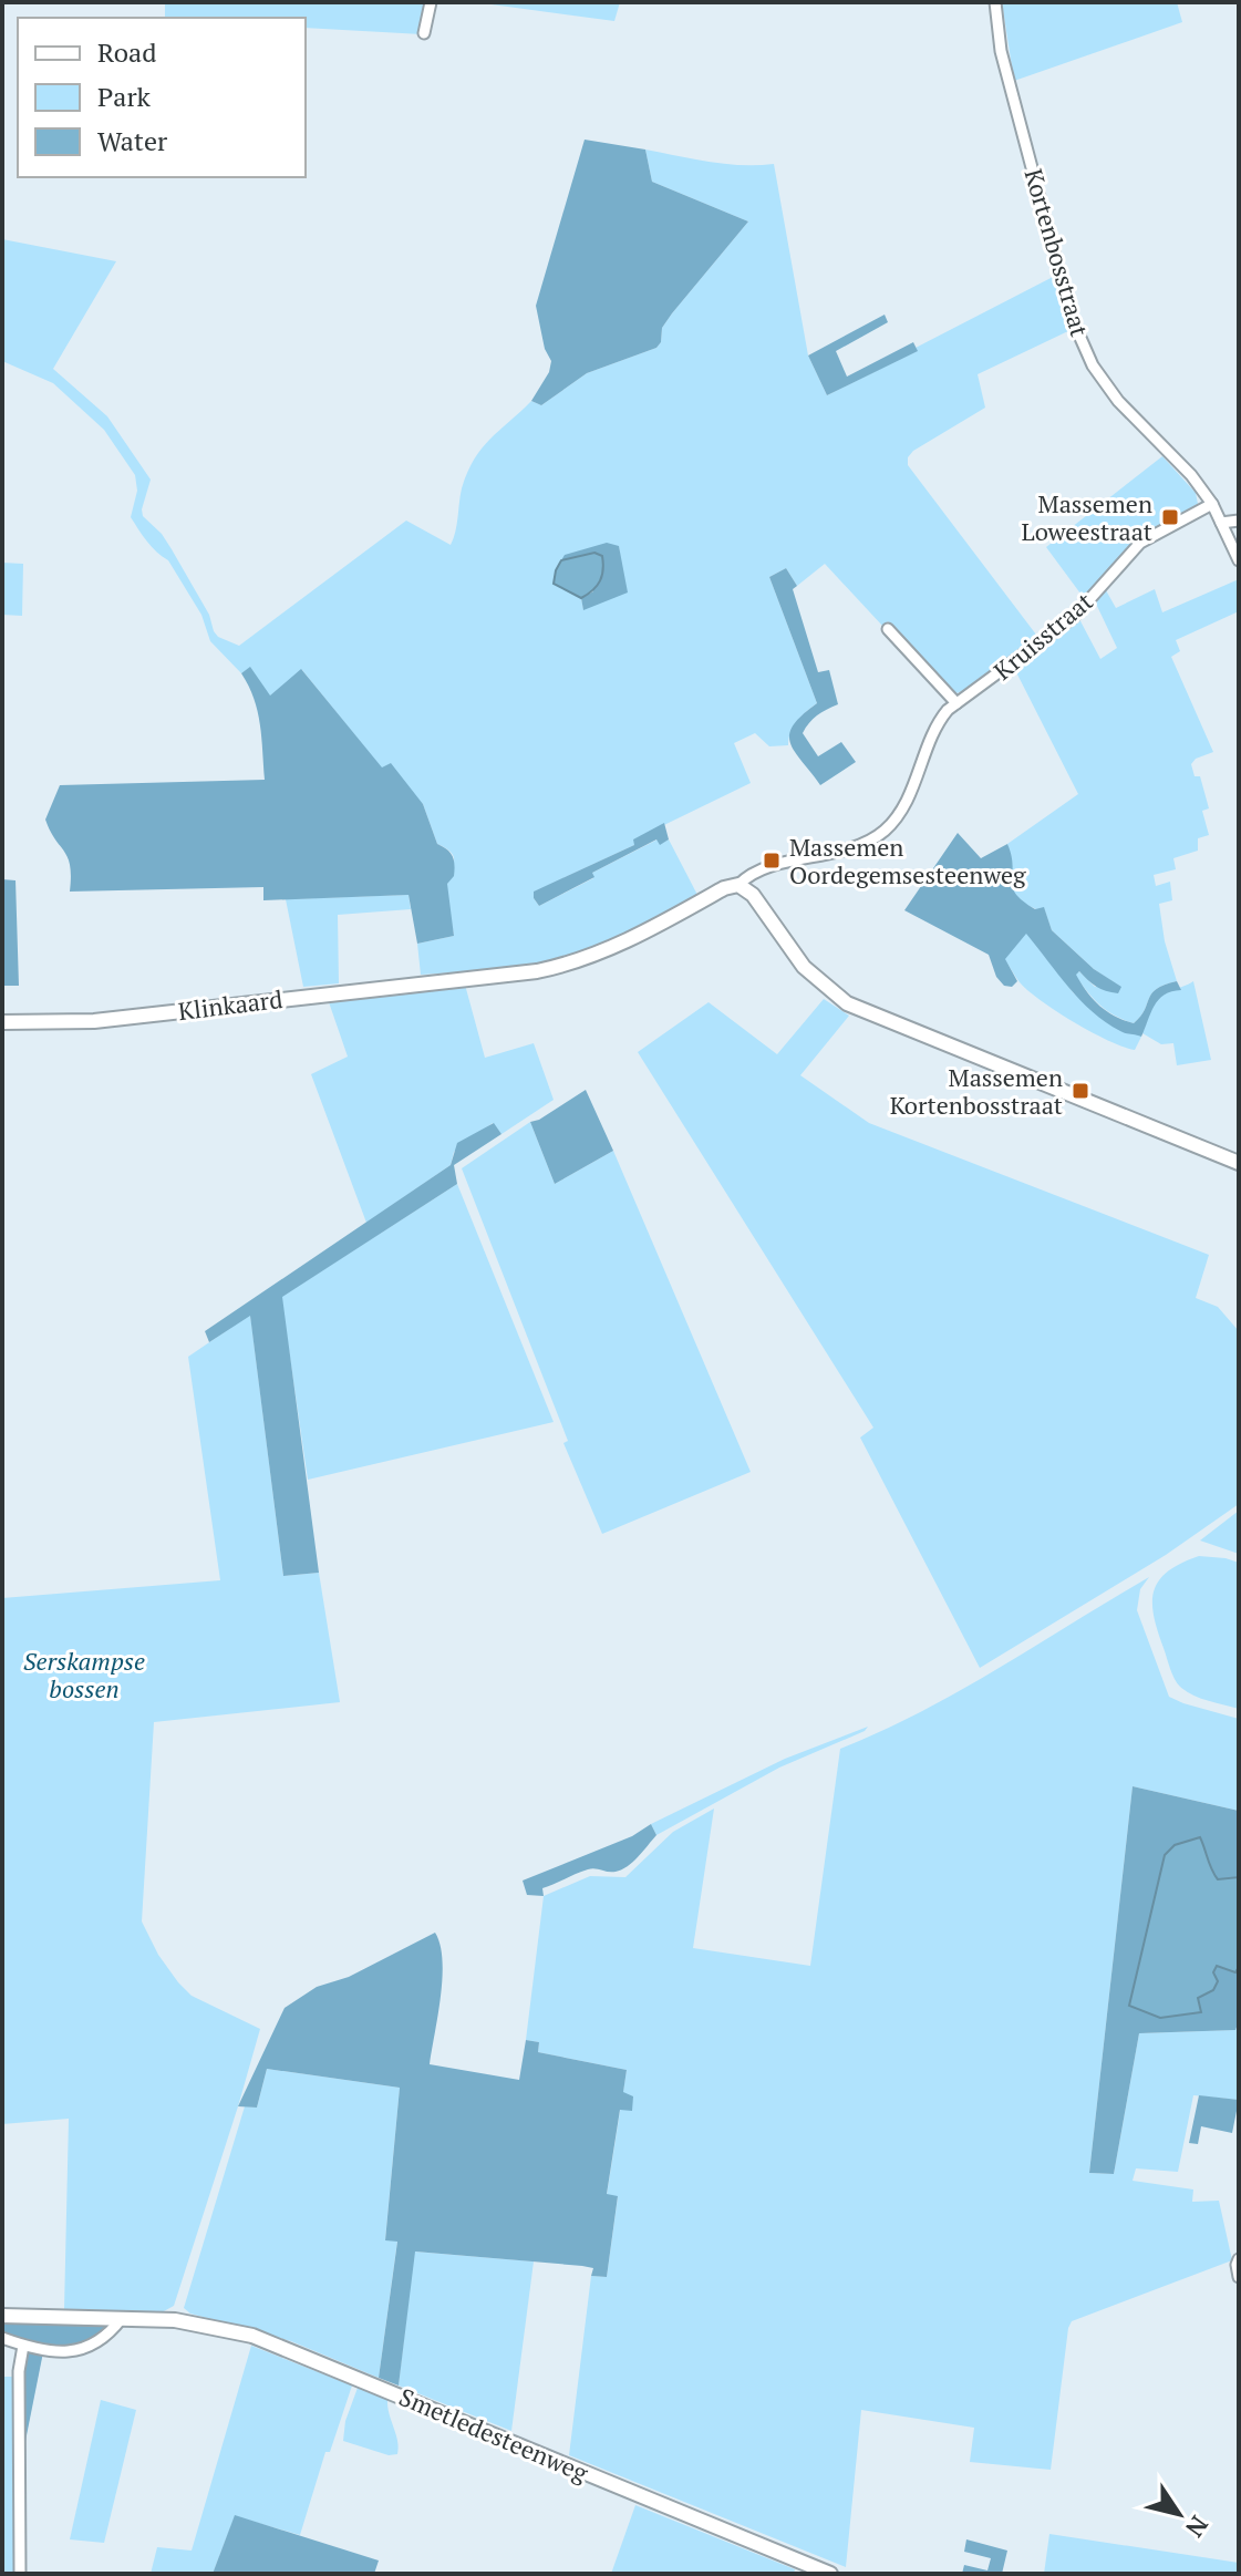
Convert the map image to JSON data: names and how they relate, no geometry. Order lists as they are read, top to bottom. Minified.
{"streets":{"street":["Kortenbosstraat","Kruisstraat","Klinkaard","Smetledesteenweg"]},"crossings":[["Kortenbosstraat","Kruisstraat"],["Kruisstraat","Klinkaard"]],"parks":["Serskampse bossen"],"places":{"transit":["Massemen Loweestraat","Massemen Oordegemsesteenweg","Massemen Kortenbosstraat"]},"legend":["Road","Park","Water"],"north":"bottom right"}
